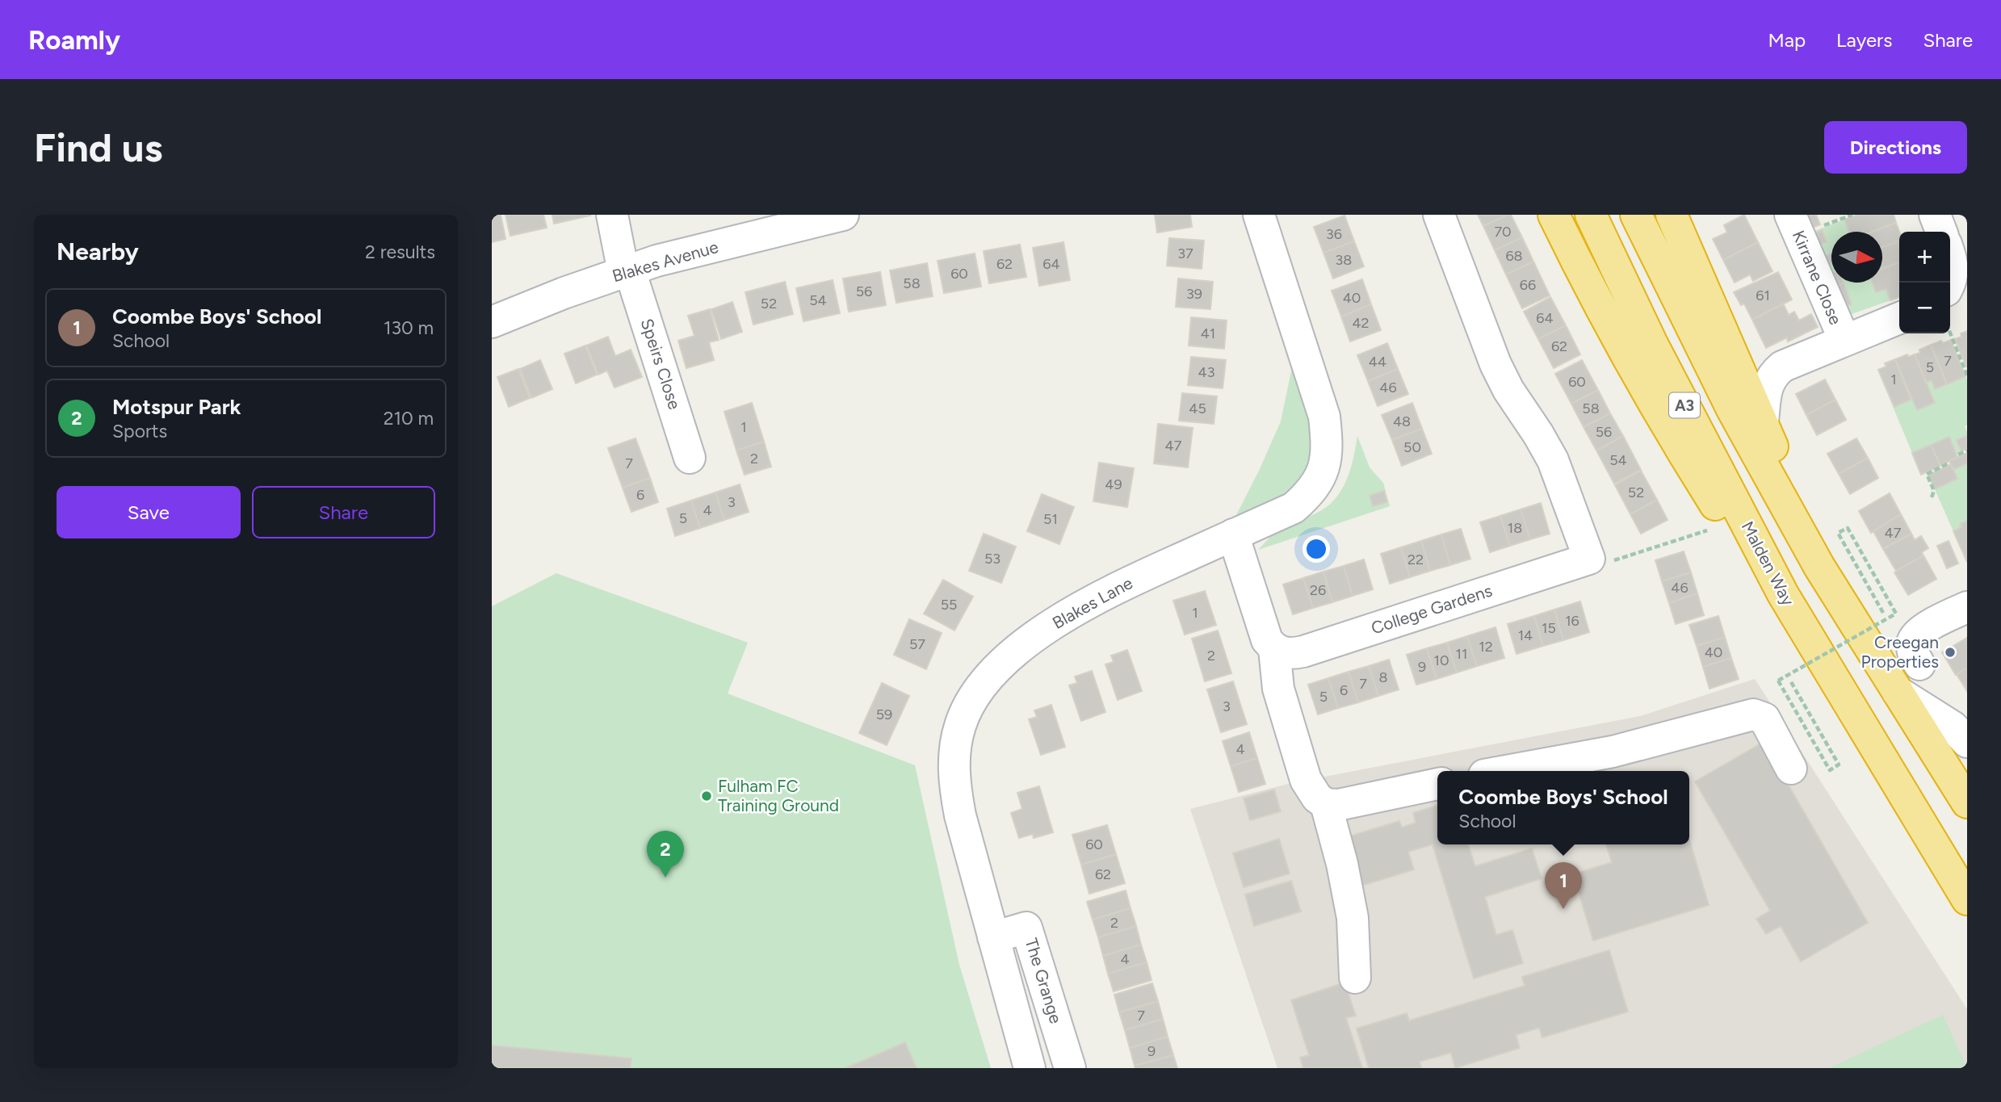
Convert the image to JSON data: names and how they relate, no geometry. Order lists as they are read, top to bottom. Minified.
{"streets":{"highway":["A3","Malden Way"],"street":["Blakes Avenue","Kirrane Close","Speirs Close","Blakes Lane","College Gardens","The Grange"]},"crossings":[["Blakes Avenue","Speirs Close"],["Blakes Lane","The Grange"]],"places":["Creegan Properties","Fulham FC Training Ground"],"house_numbers":["70","36","37","68","38","62","64","60","58","66","56","39","61","40","54","52","64","42","41","62","7","44","5","43","1","60","46","45","58","48","1","56","47","50","2","54","7","49","52","6","3","4","5","51","18","47","53","22","46","26","55","1","16","15","14","57","12","40","11","2","10","9","8","7","6","5","3","59","4","60","62","2","4","7","9"],"north":"right","page":{"header":"Roamly","nav":["Map","Layers","Share"],"buttons":["Directions",["Save","Share"]],"title":"Find us","heading":["Nearby","2 results"],"map_buttons":["+","−"],"list":[{"mark":"1","name":"Coombe Boys' School","note":"School","value":"130 m"},{"mark":"2","name":"Motspur Park","note":"Sports","value":"210 m"}],"popup":["Coombe Boys' School","School"],"pins":["2","1"]}}
